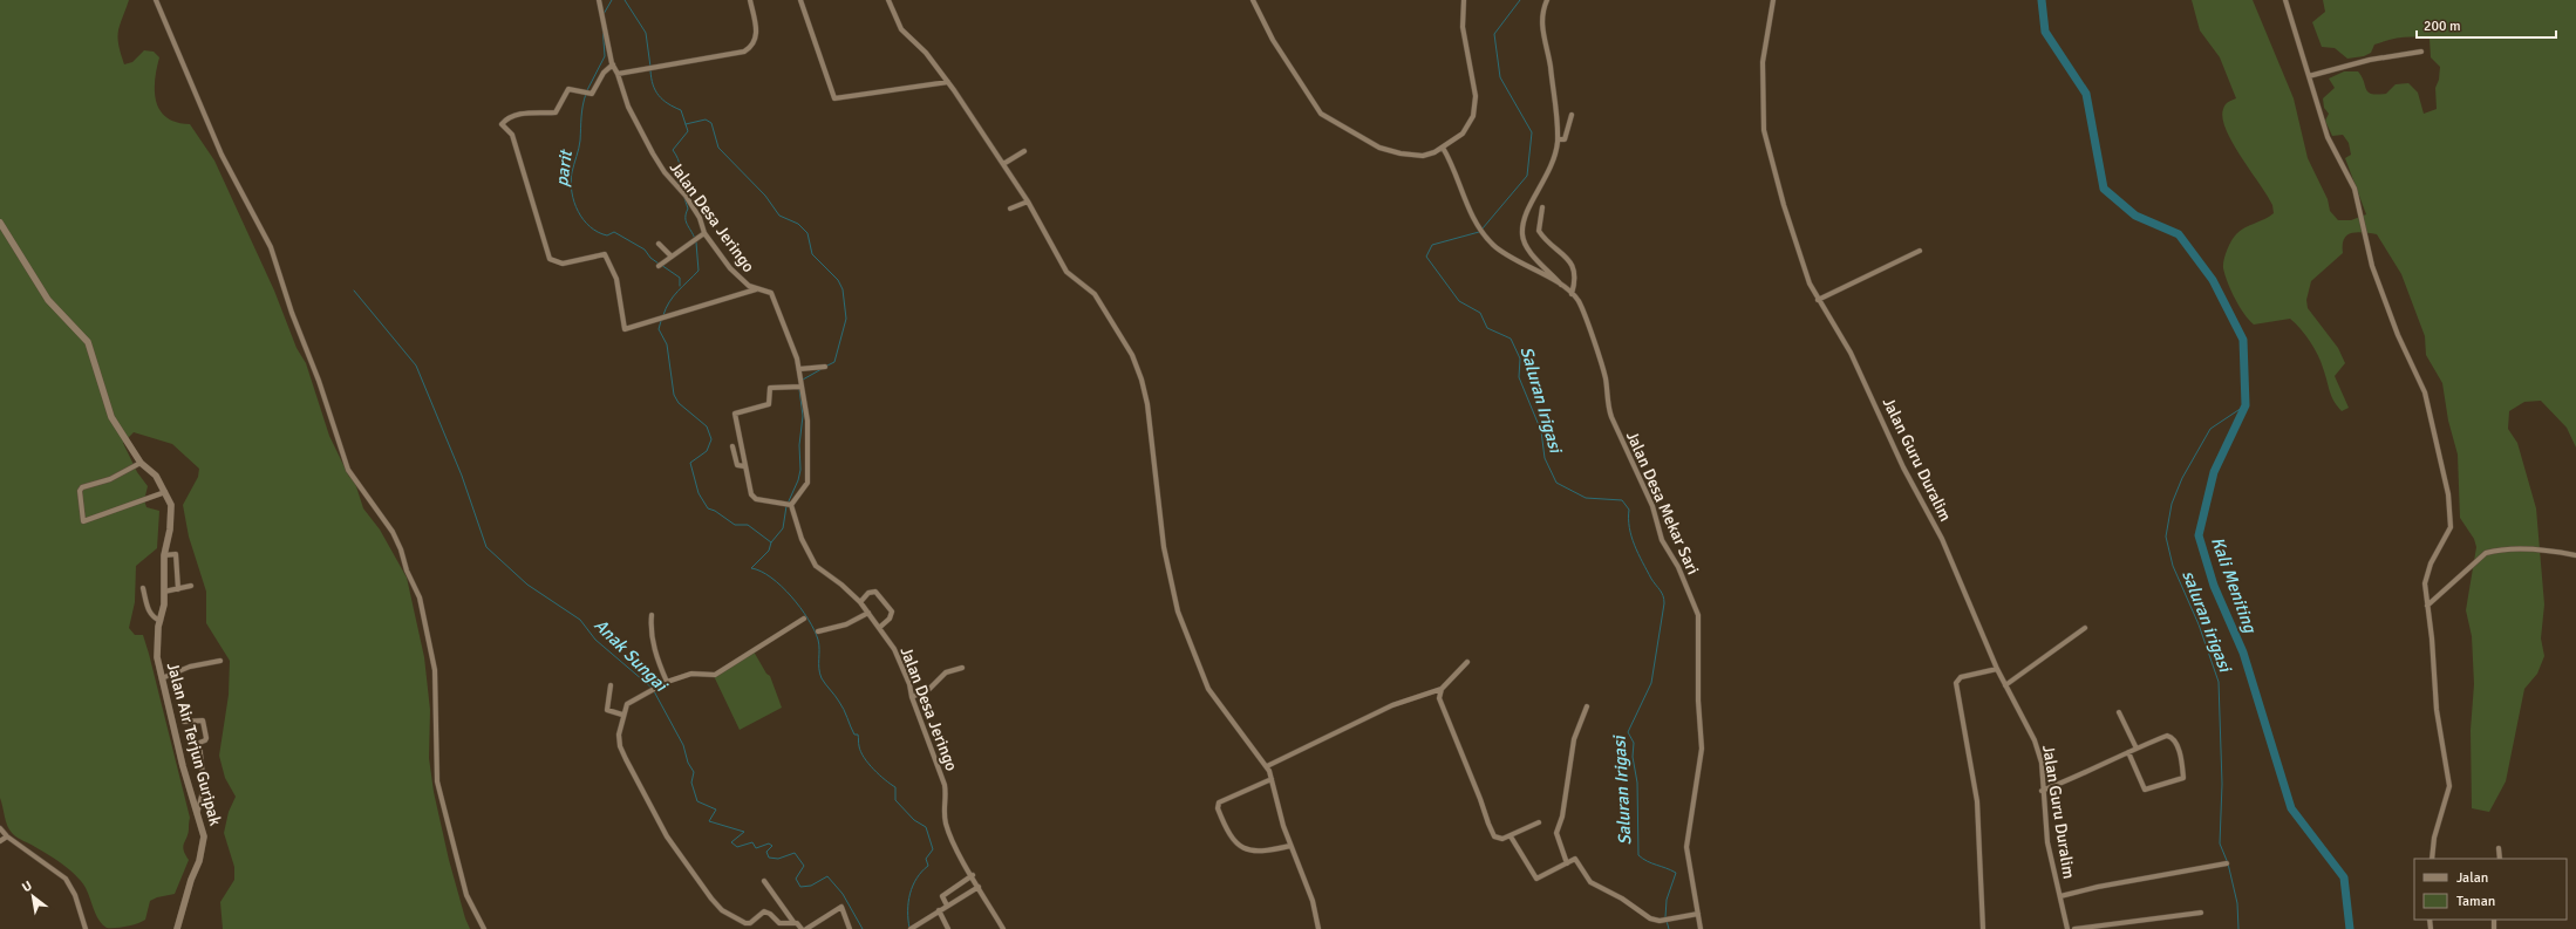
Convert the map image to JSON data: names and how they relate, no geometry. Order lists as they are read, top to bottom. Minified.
{"streets":{"street":["Jalan Desa Jeringo","Jalan Guru Duralim","Jalan Desa Mekar Sari","Jalan Air Terjun Guripak"]},"water":["parit","Saluran Irigasi","Kali Meniting","saluran irigasi","Anak Sungai"],"legend":["Jalan","Taman"],"scale_bar":"200 m","north":"top left"}
